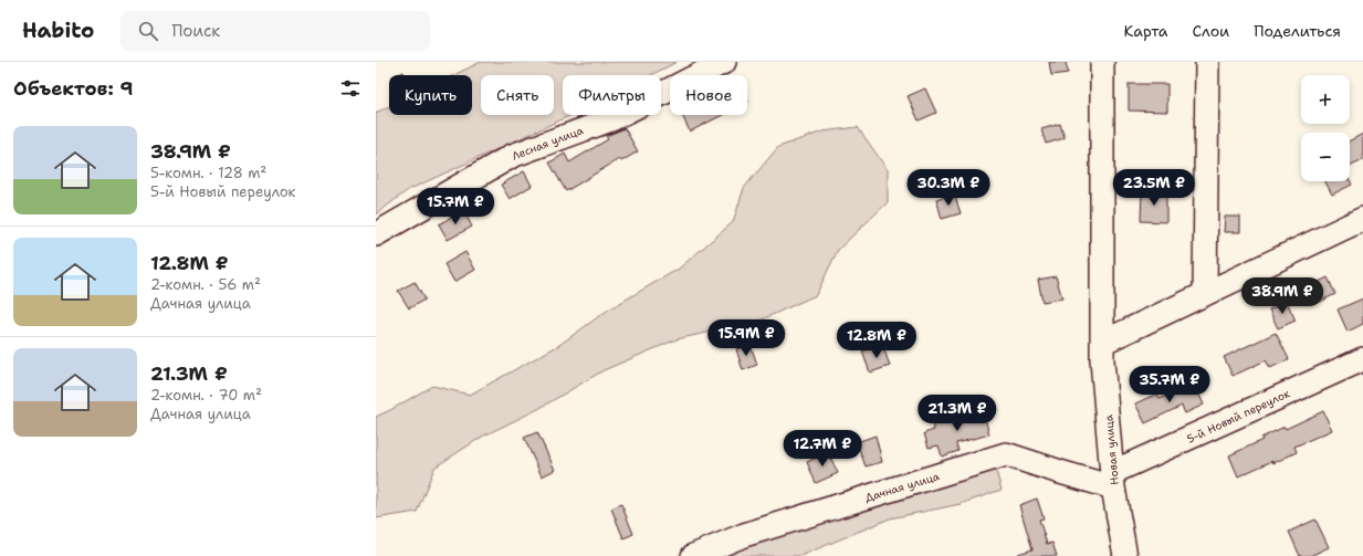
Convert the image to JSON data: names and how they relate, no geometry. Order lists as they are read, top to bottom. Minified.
{"streets":{"street":["Лесная улица","5-й Новый переулок","Новая улица","Дачная улица"]},"crossings":[["5-й Новый переулок","Новая улица"],["5-й Новый переулок","Дачная улица"],["Новая улица","Дачная улица"]],"page":{"header":"Habito","search":"Поиск","nav":["Карта","Слои","Поделиться"],"heading":"Объектов: 9","map_buttons":["+","−"],"chip":["Купить","Снять","Фильтры","Новое"],"list":[{"name":"38.9M ₽","note":"5-комн. · 128 m² · 5-й Новый переулок"},{"name":"12.8M ₽","note":"2-комн. · 56 m² · Дачная улица"},{"name":"21.3M ₽","note":"2-комн. · 70 m² · Дачная улица"}],"price":["30.3M ₽","23.5M ₽","15.7M ₽","38.9M ₽","15.9M ₽","12.8M ₽","35.7M ₽","21.3M ₽","12.7M ₽"]}}
